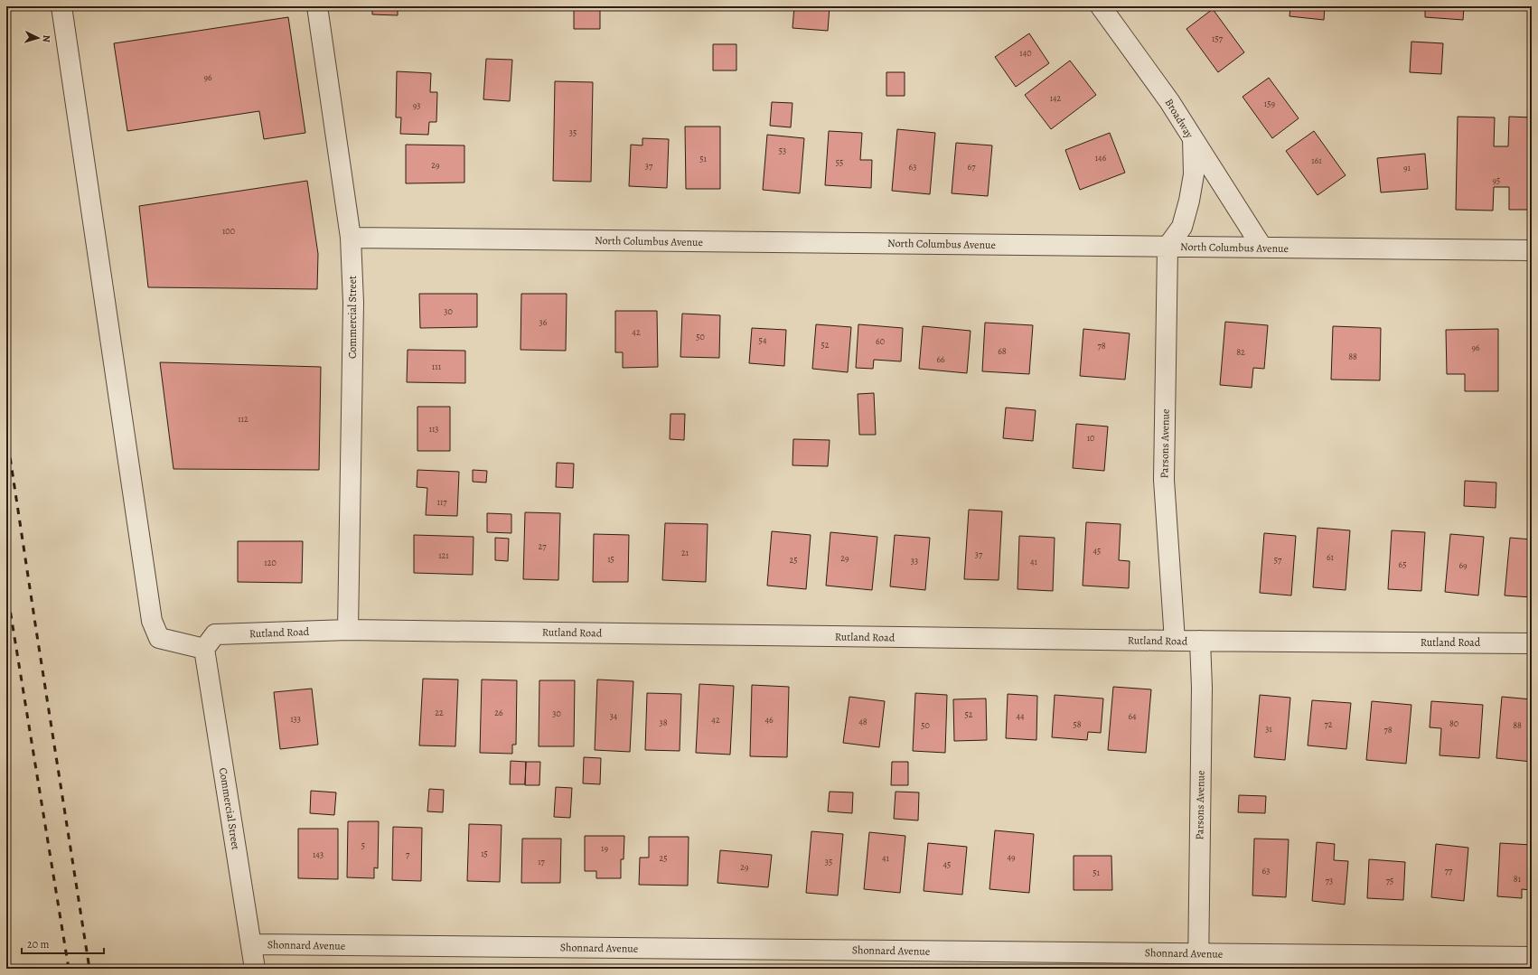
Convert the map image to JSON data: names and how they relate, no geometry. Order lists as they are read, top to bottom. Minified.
{"streets":{"street":["Broadway","North Columbus Avenue","Commercial Street","Parsons Avenue","Rutland Road","Shonnard Avenue"]},"crossings":[["Broadway","North Columbus Avenue"],["Broadway","Parsons Avenue"],["North Columbus Avenue","Commercial Street"],["North Columbus Avenue","Parsons Avenue"],["Commercial Street","Rutland Road"],["Commercial Street","Shonnard Avenue"],["Parsons Avenue","Rutland Road"],["Parsons Avenue","Shonnard Avenue"]],"house_numbers":["157","140","96","142","159","93","35","53","146","51","161","55","29","37","63","67","91","95","100","30","36","42","50","54","60","52","78","96","68","82","88","66","111","112","113","10","117","27","45","21","37","121","61","29","15","25","57","33","41","120","65","69","22","26","30","52","34","44","64","133","42","46","48","38","80","58","72","50","88","31","78","5","19","15","143","7","49","25","41","17","35","45","29","63","77","51","81","73","75"],"scale_bar":"20 m","north":"right"}
